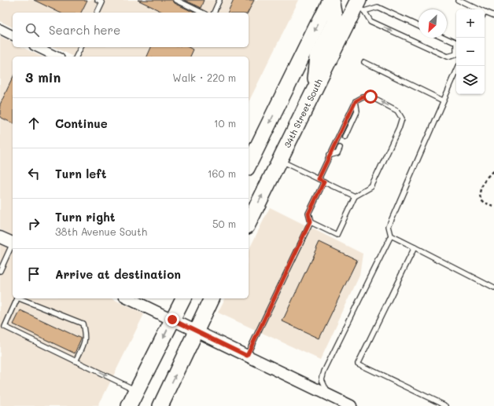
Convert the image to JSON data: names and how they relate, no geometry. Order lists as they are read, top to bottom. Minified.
{"streets":{"highway":["34th Street South"]},"north":"bottom left","page":{"map_buttons":["+","−"],"search":"Search here","heading":["3 min","Walk · 220 m"],"list":[["Continue","10 m"],["Turn left","160 m"],["Turn right","38th Avenue South","50 m"],"Arrive at destination"]}}
